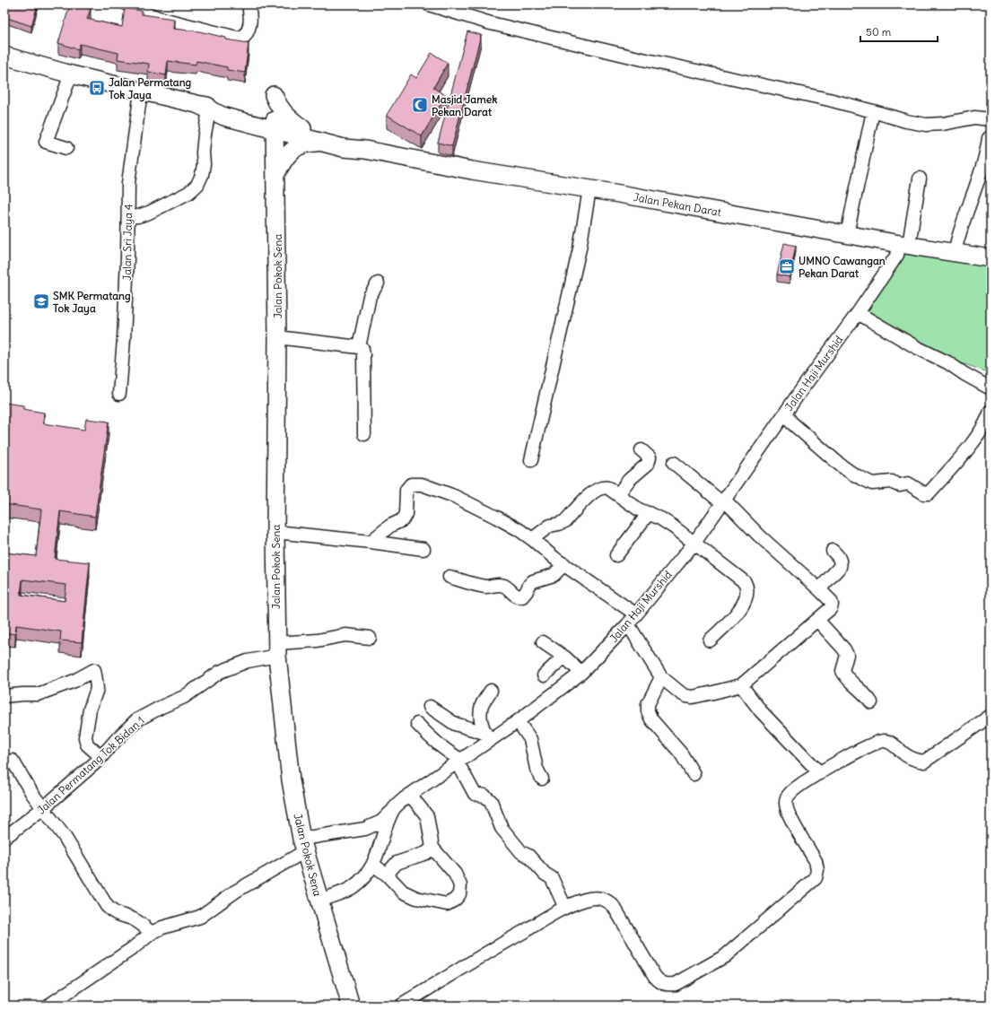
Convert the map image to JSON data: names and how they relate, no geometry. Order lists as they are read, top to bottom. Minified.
{"streets":{"main road":["Jalan Pekan Darat","Jalan Pokok Sena"],"street":["Jalan Sri Jaya 4","Jalan Haji Murshid","Jalan Permatang Tok Bidan 1"]},"crossings":[["Jalan Pekan Darat","Jalan Haji Murshid"],["Jalan Pokok Sena","Jalan Haji Murshid"],["Jalan Pokok Sena","Jalan Permatang Tok Bidan 1"]],"places":{"bus stop":["Jalan Permatang Tok Jaya"],"mosque":["Masjid Jamek Pekan Darat"],"office":["UMNO Cawangan Pekan Darat"],"school or university":["SMK Permatang Tok Jaya"]},"scale_bar":"50 m"}
